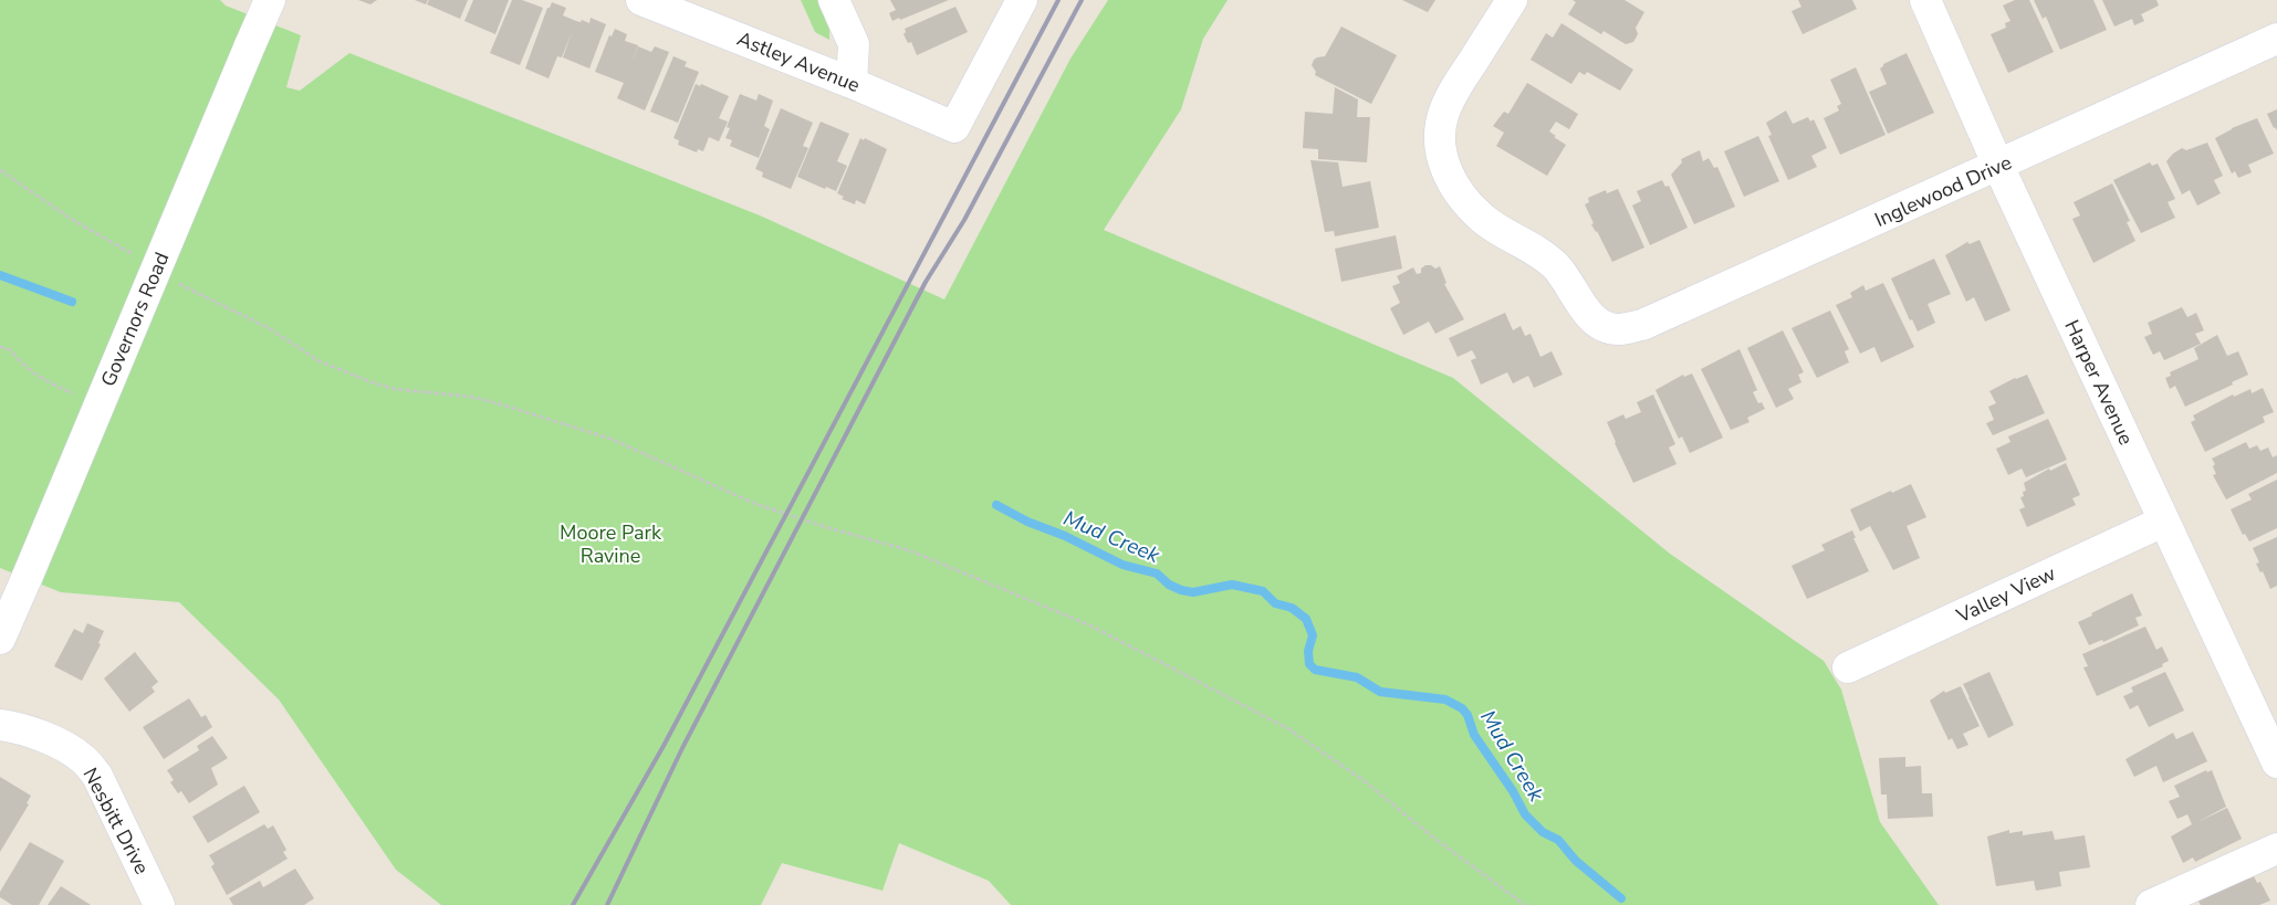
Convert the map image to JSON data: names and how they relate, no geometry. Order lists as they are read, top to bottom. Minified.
{"streets":{"street":["Astley Avenue","Inglewood Drive","Governors Road","Harper Avenue","Valley View","Nesbitt Drive"]},"crossings":[["Inglewood Drive","Harper Avenue"],["Harper Avenue","Valley View"]],"water":["Mud Creek"],"parks":["Moore Park Ravine"]}
